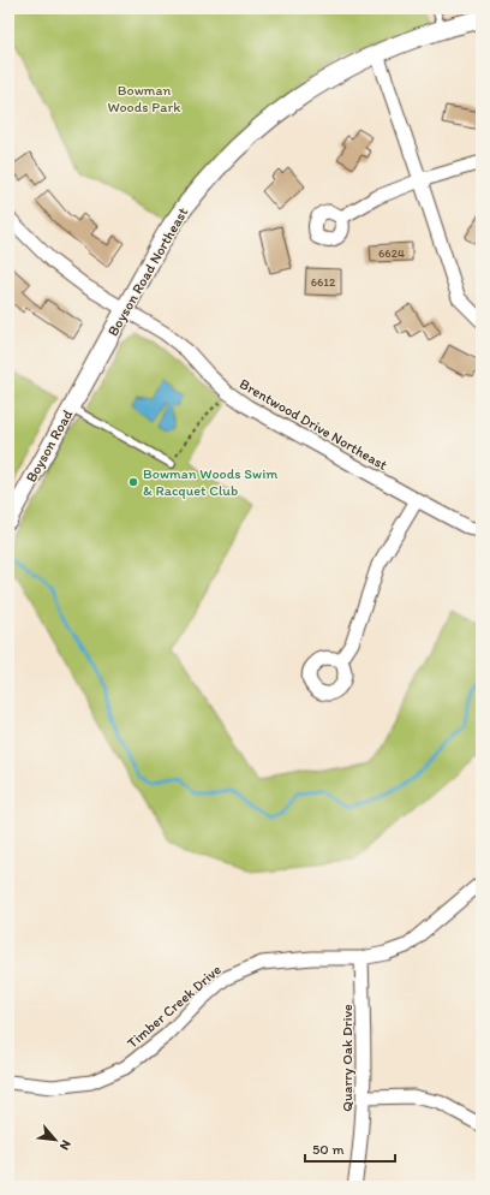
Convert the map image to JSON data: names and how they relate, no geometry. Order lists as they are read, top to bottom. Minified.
{"streets":{"main road":["Boyson Road Northeast"],"street":["Brentwood Drive Northeast","Boyson Road","Timber Creek Drive","Quarry Oak Drive"]},"crossings":[["Boyson Road Northeast","Brentwood Drive Northeast"],["Boyson Road Northeast","Boyson Road"],["Timber Creek Drive","Quarry Oak Drive"]],"parks":["Bowman Woods Park"],"places":["Bowman Woods Swim & Racquet Club"],"house_numbers":["6624","6612"],"scale_bar":"50 m","north":"bottom right"}
